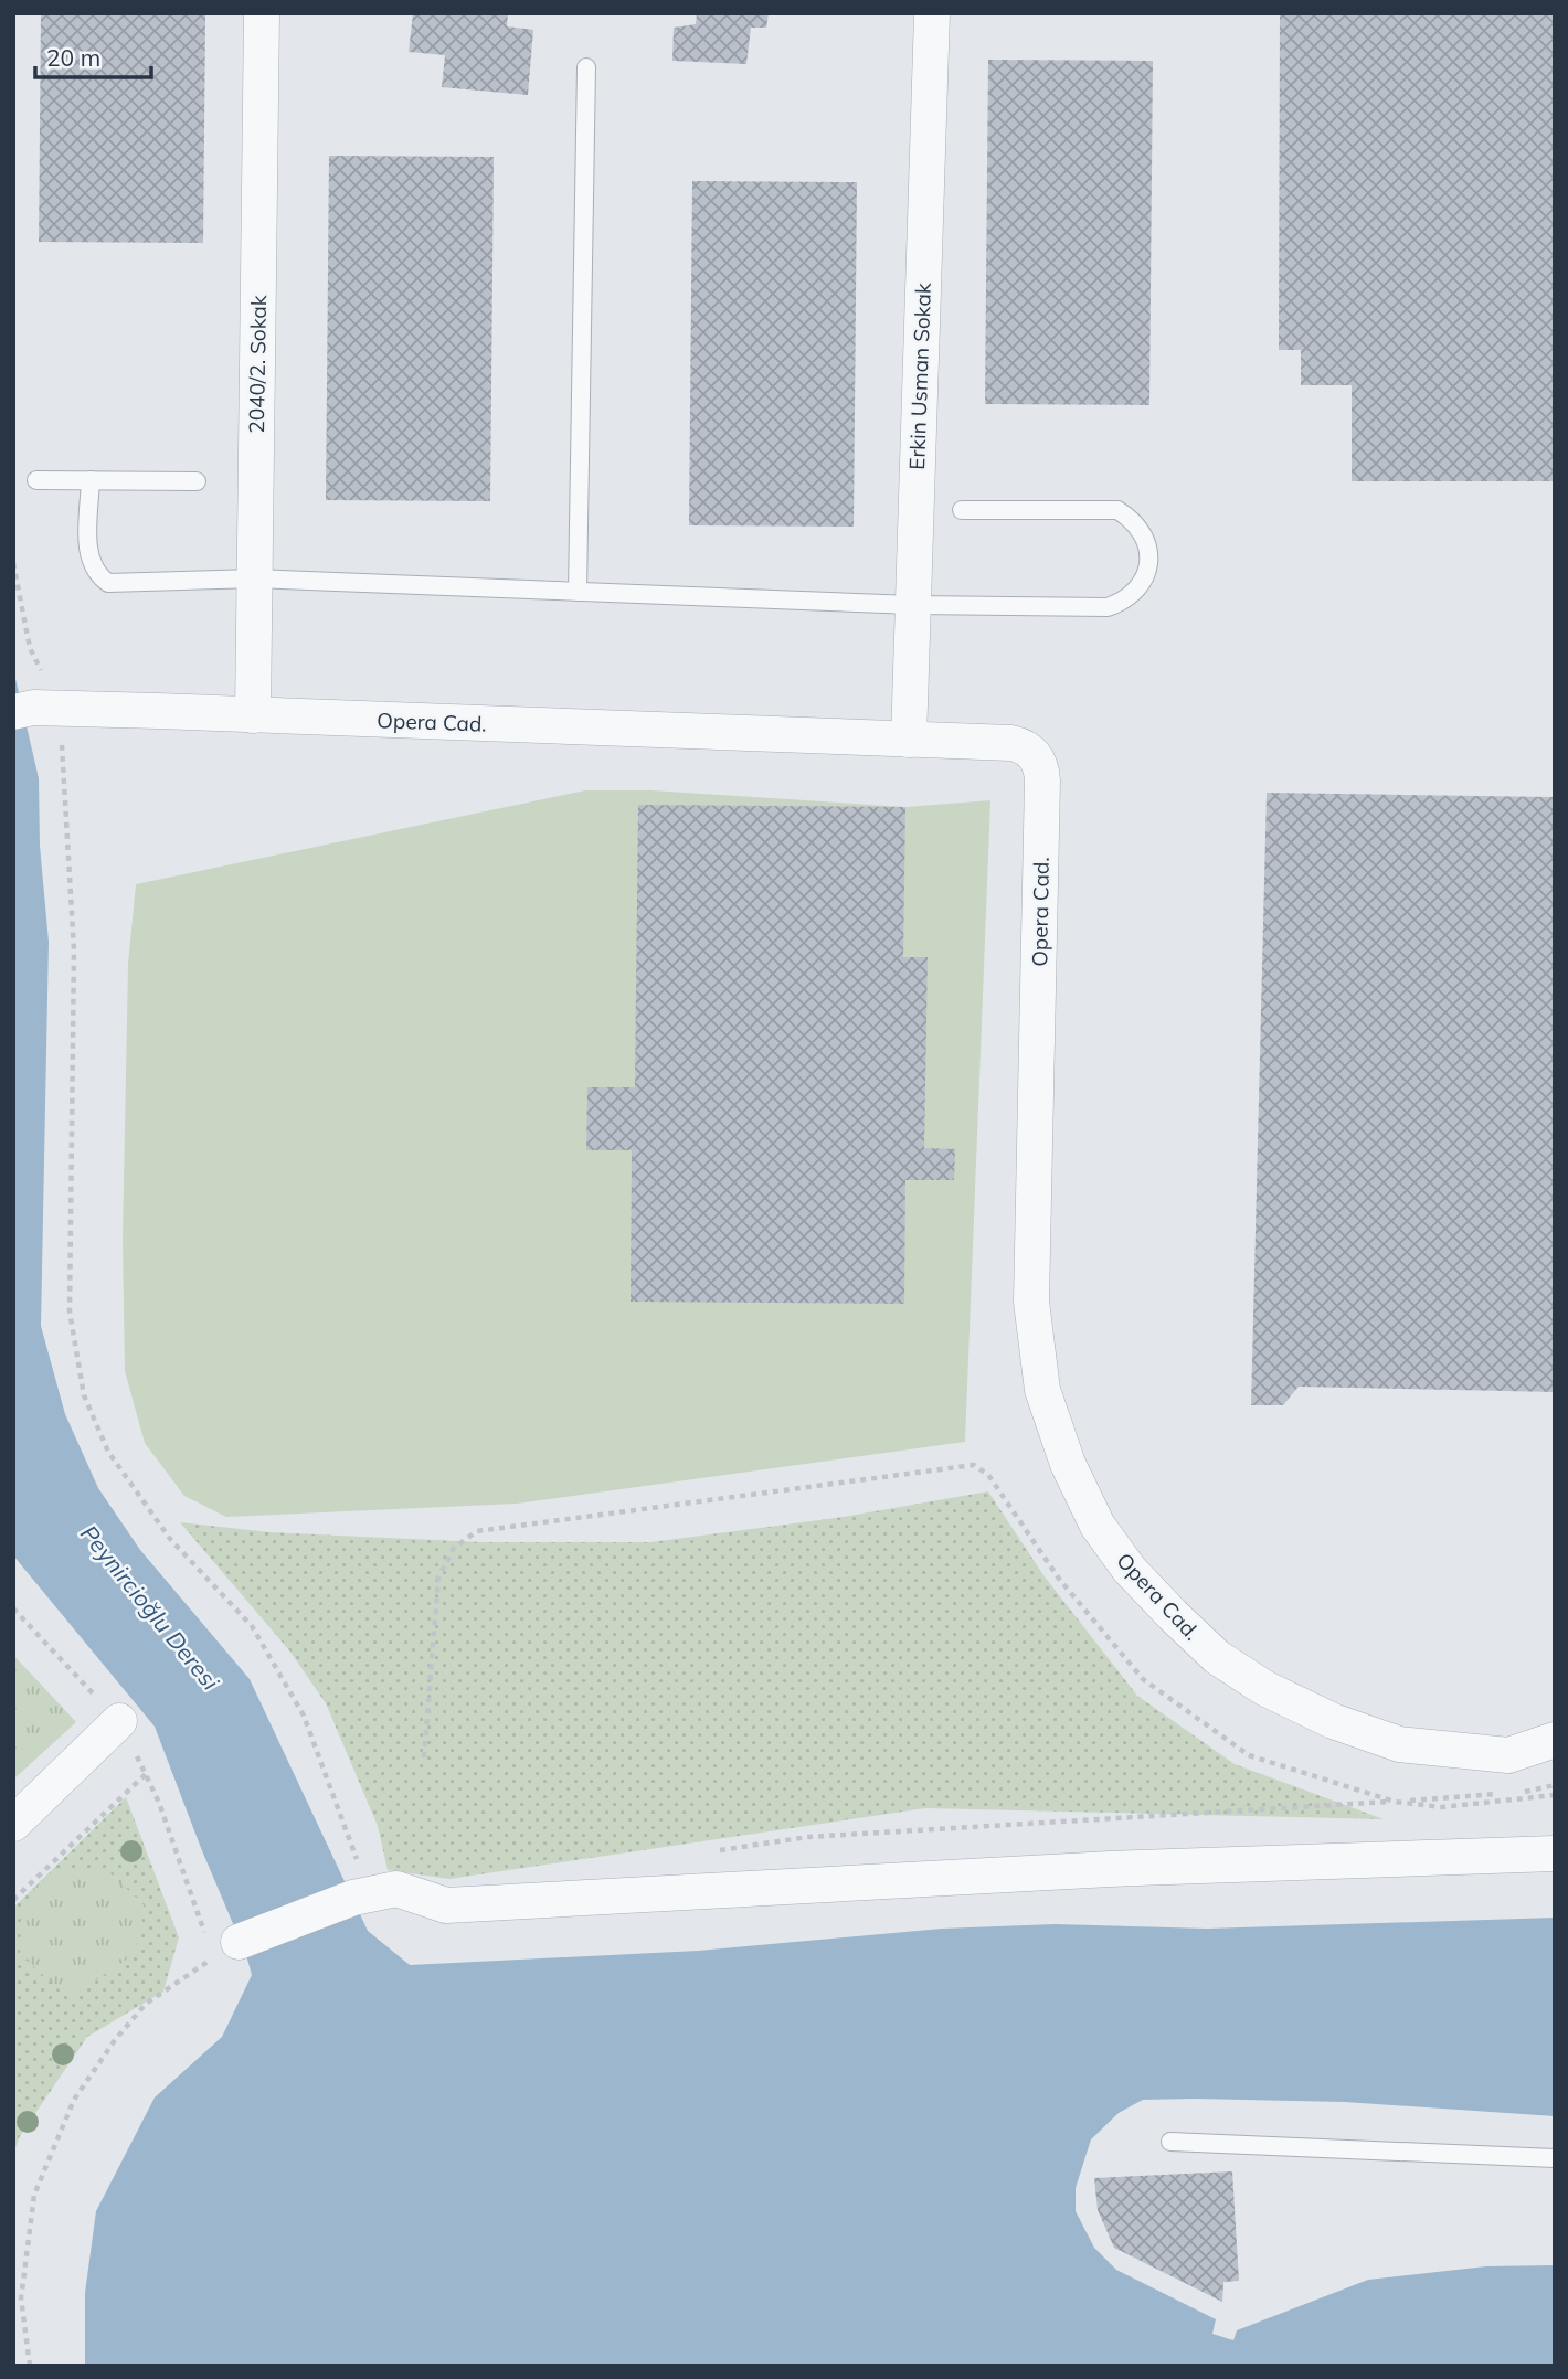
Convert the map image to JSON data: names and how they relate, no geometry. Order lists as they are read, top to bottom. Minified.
{"streets":{"street":["2040/2. Sokak","Erkin Usman Sokak","Opera Cad."]},"crossings":[["2040/2. Sokak","Opera Cad."],["Erkin Usman Sokak","Opera Cad."]],"water":["Peynircioğlu Deresi"],"scale_bar":"20 m"}
